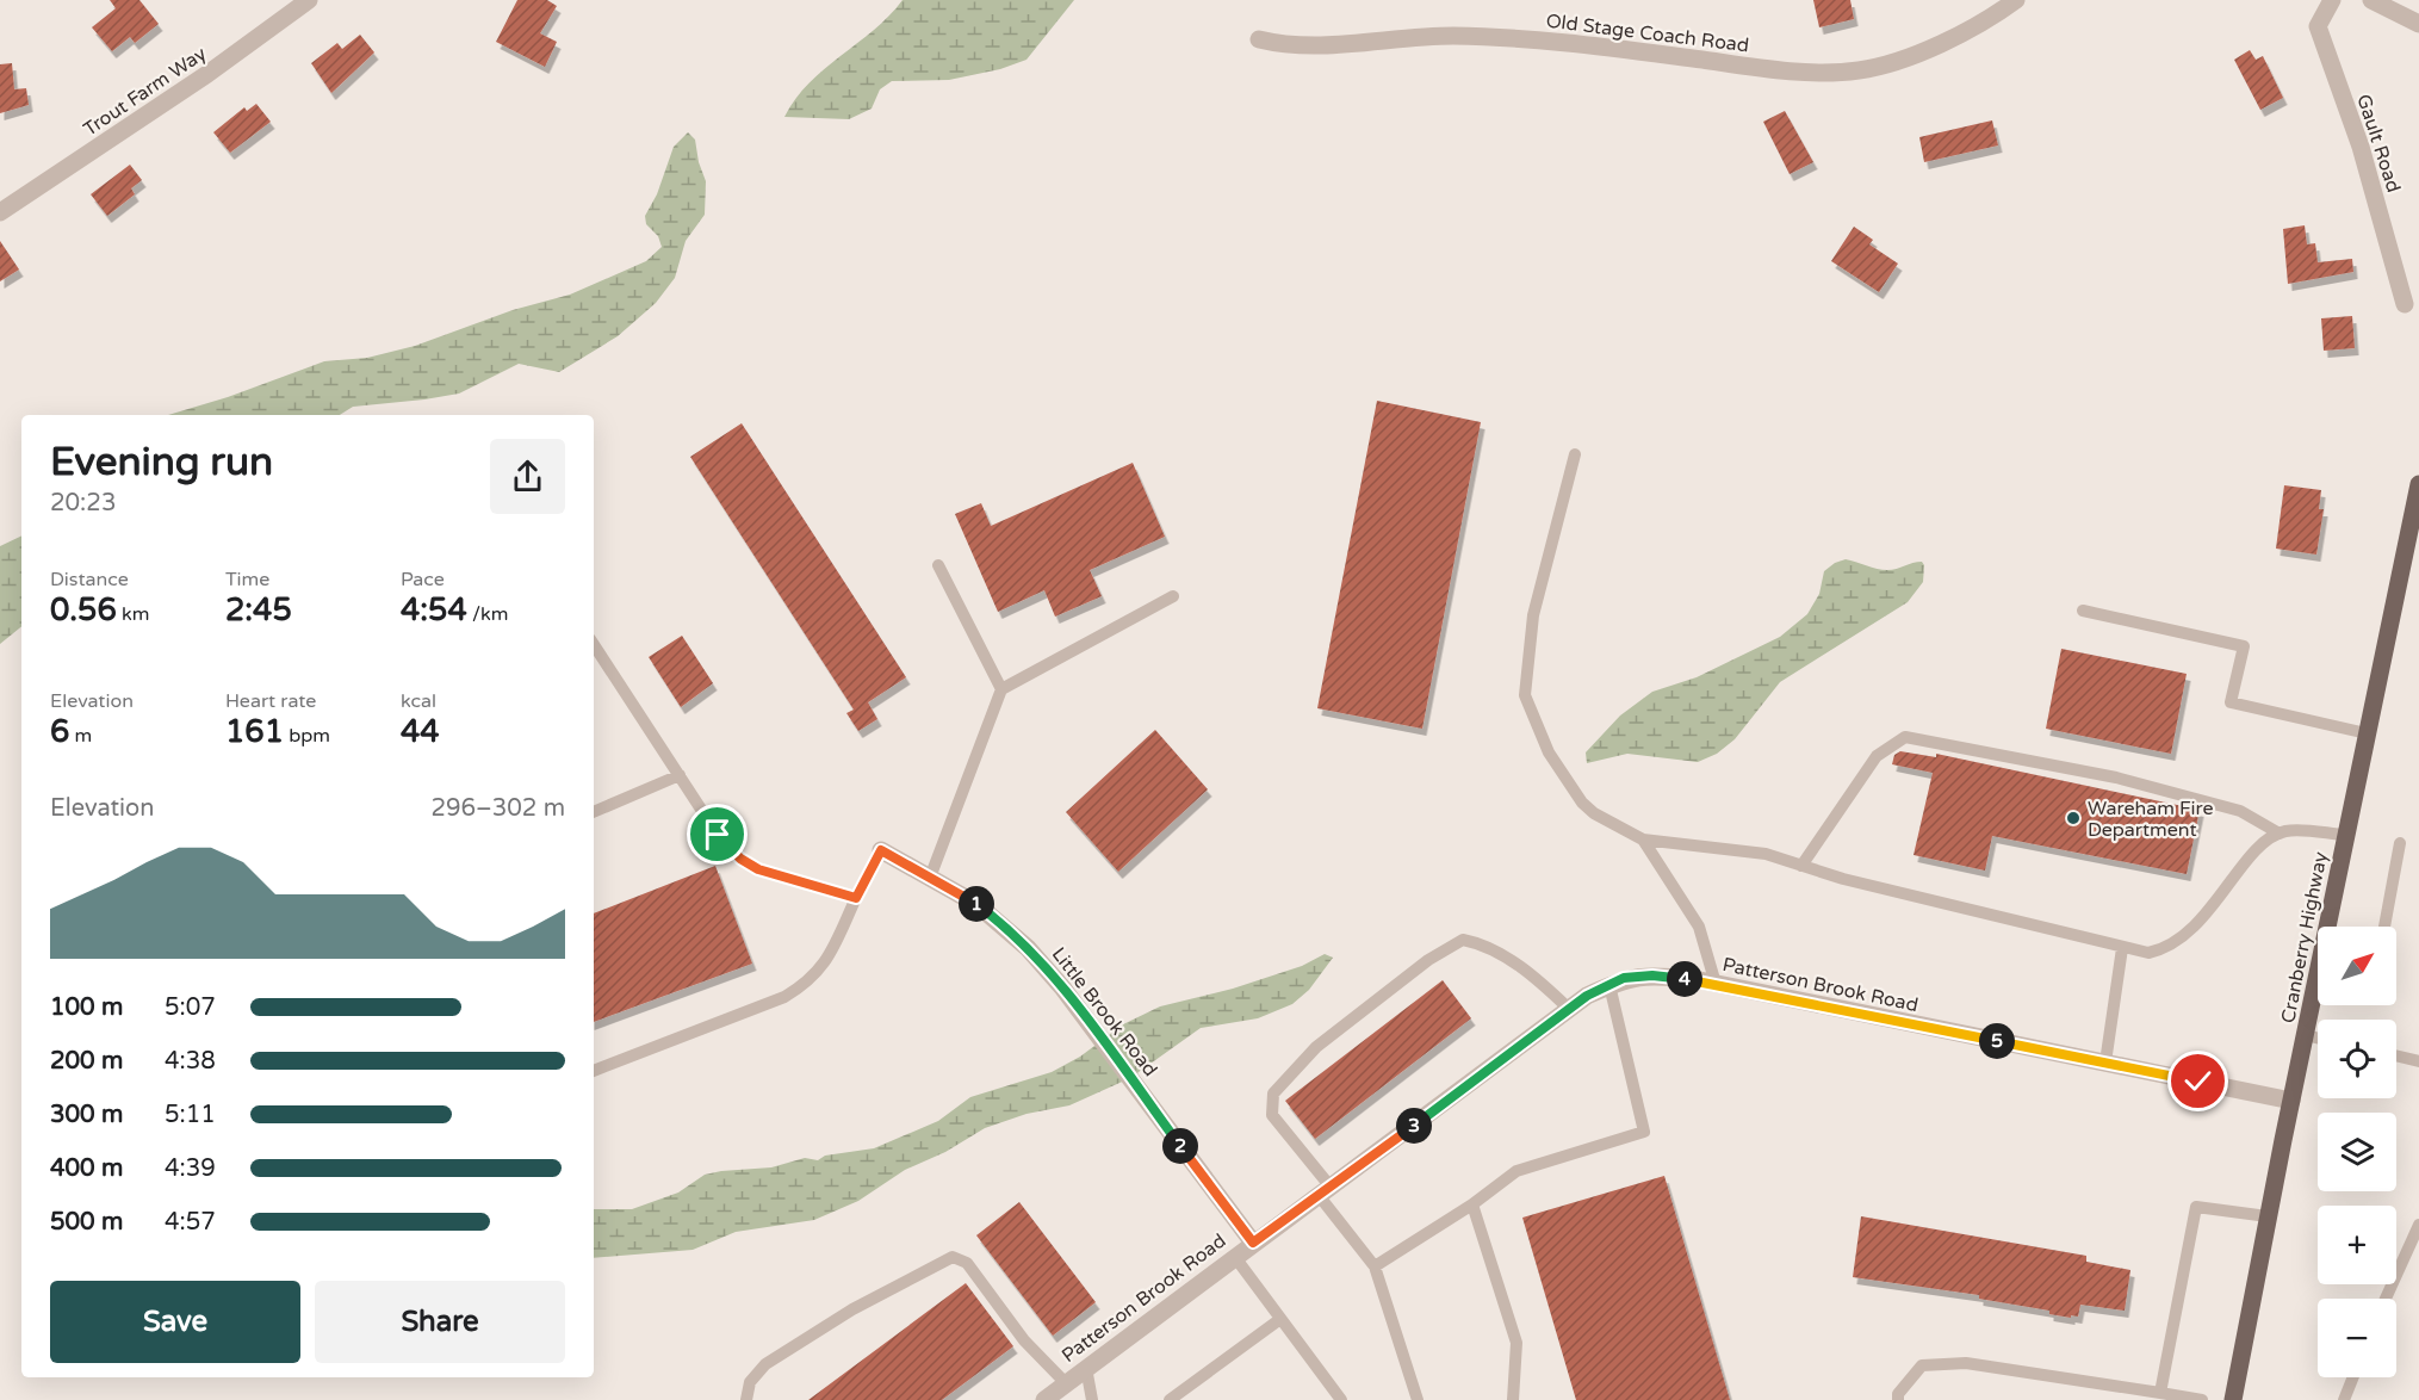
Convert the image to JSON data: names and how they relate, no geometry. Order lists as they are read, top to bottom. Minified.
{"streets":{"main road":["Cranberry Highway"],"street":["Old Stage Coach Road","Trout Farm Way","Gault Road","Patterson Brook Road","Little Brook Road"]},"crossings":[["Cranberry Highway","Patterson Brook Road"],["Patterson Brook Road","Little Brook Road"]],"places":["Wareham Fire Department"],"north":"top right","page":{"heading":["Evening run","20:23"],"stats":[["Distance","0.56 km"],["Time","2:45"],["Pace","4:54 /km"],["Elevation","6 m"],["Heart rate","161 bpm"],["kcal","44"]],"chart":["Elevation","296–302 m"],"pins":["1","4","5","3","2"],"map_buttons":["+","−"],"list":[{"name":"100 m","note":"5:07"},{"name":"200 m","note":"4:38"},{"name":"300 m","note":"5:11"},{"name":"400 m","note":"4:39"},{"name":"500 m","note":"4:57"}],"buttons":["Save","Share"]}}
